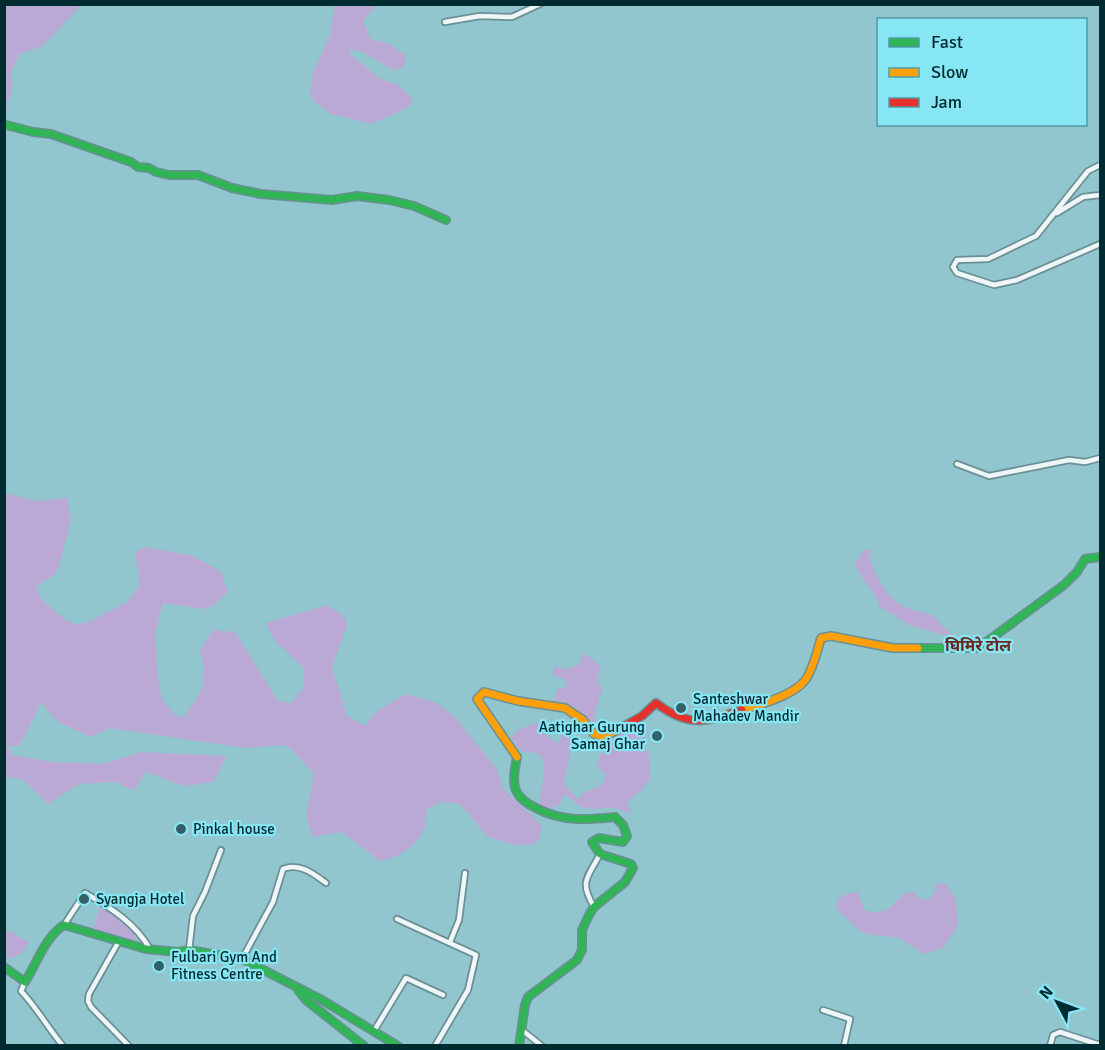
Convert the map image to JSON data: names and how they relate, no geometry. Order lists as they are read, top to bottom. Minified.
{"districts":["घिमिरे टोल"],"places":["Santeshwar Mahadev Mandir","Aatighar Gurung Samaj Ghar","Pinkal house","Syangja Hotel","Fulbari Gym And Fitness Centre"],"legend":["Fast","Slow","Jam"],"north":"top left"}
